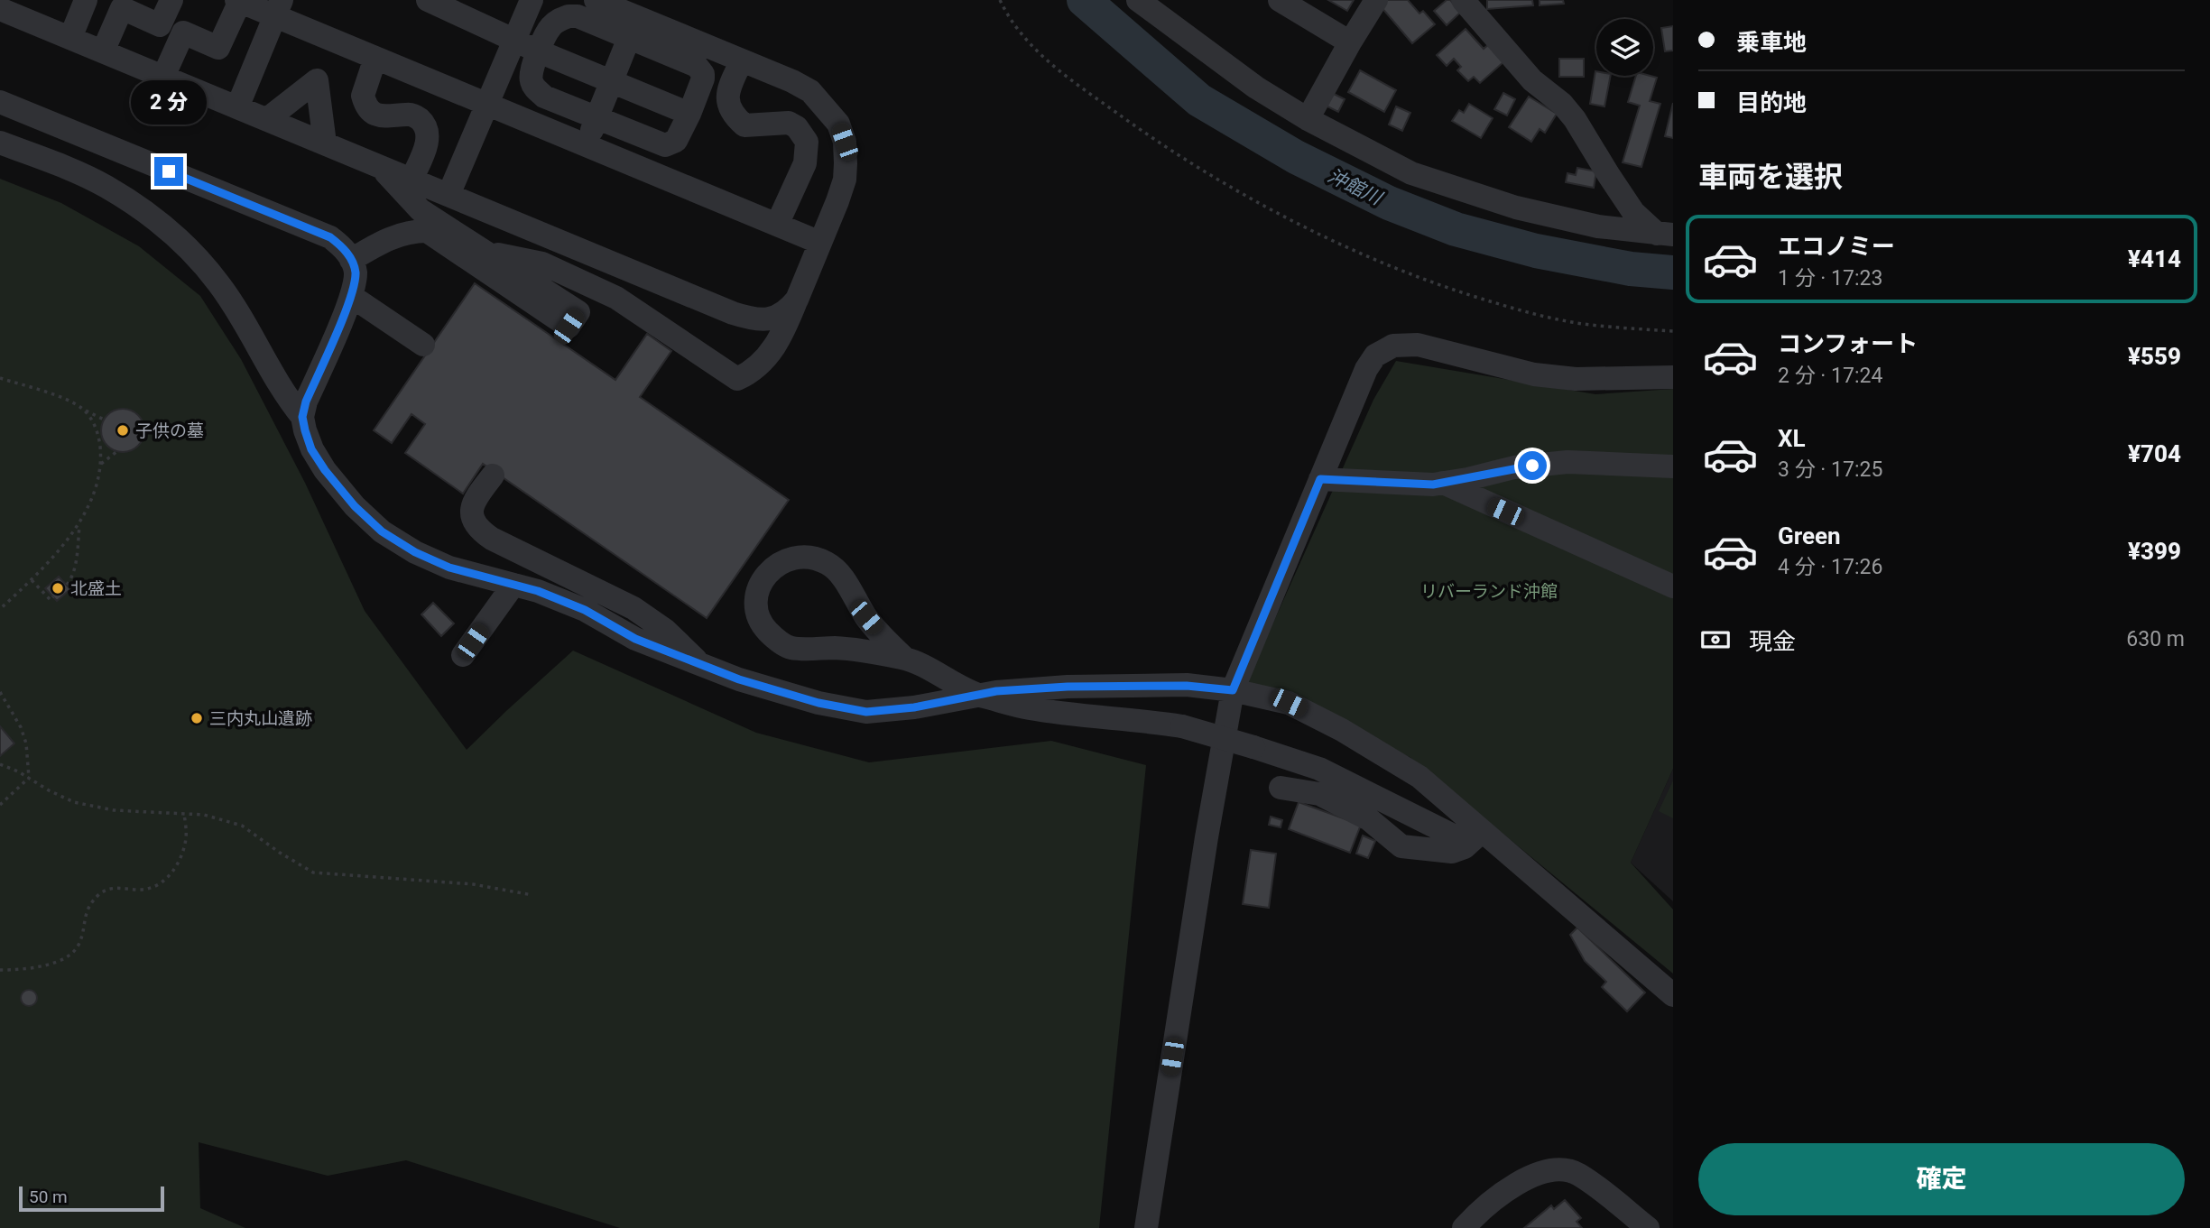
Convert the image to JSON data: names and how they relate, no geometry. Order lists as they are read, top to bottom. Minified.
{"water":["沖館川"],"parks":["リバーランド沖館"],"places":["子供の墓","北盛土","三内丸山遺跡"],"scale_bar":"50 m","page":{"banner":["乗車地","目的地"],"bubble":"2 分","heading":"車両を選択","list":[{"name":"エコノミー","note":"1 分 · 17:23","value":"¥414"},{"name":"コンフォート","note":"2 分 · 17:24","value":"¥559"},{"name":"XL","note":"3 分 · 17:25","value":"¥704"},{"name":"Green","note":"4 分 · 17:26","value":"¥399"}],"pay":["現金","630 m"],"buttons":"確定","scale":"50 m"}}
